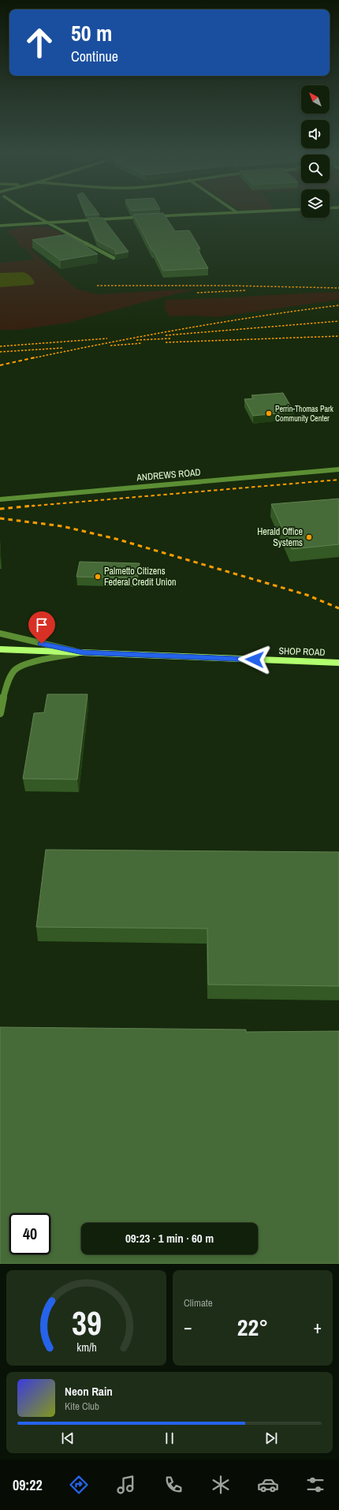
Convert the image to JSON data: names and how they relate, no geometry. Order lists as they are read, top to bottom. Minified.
{"streets":{"street":["ANDREWS ROAD","SHOP ROAD"]},"places":["Perrin-Thomas Park Community Center","Herald Office Systems","Palmetto Citizens Federal Credit Union"],"north":"top left","page":{"turn":["50 m","Continue"],"limit":"40","trip":"09:23 · 1 min · 60 m","tile":"Climate","heat":["−","22°","+"],"song":["Neon Rain","Kite Club"],"tabs":"09:22","gauge":["39","km/h"]}}
